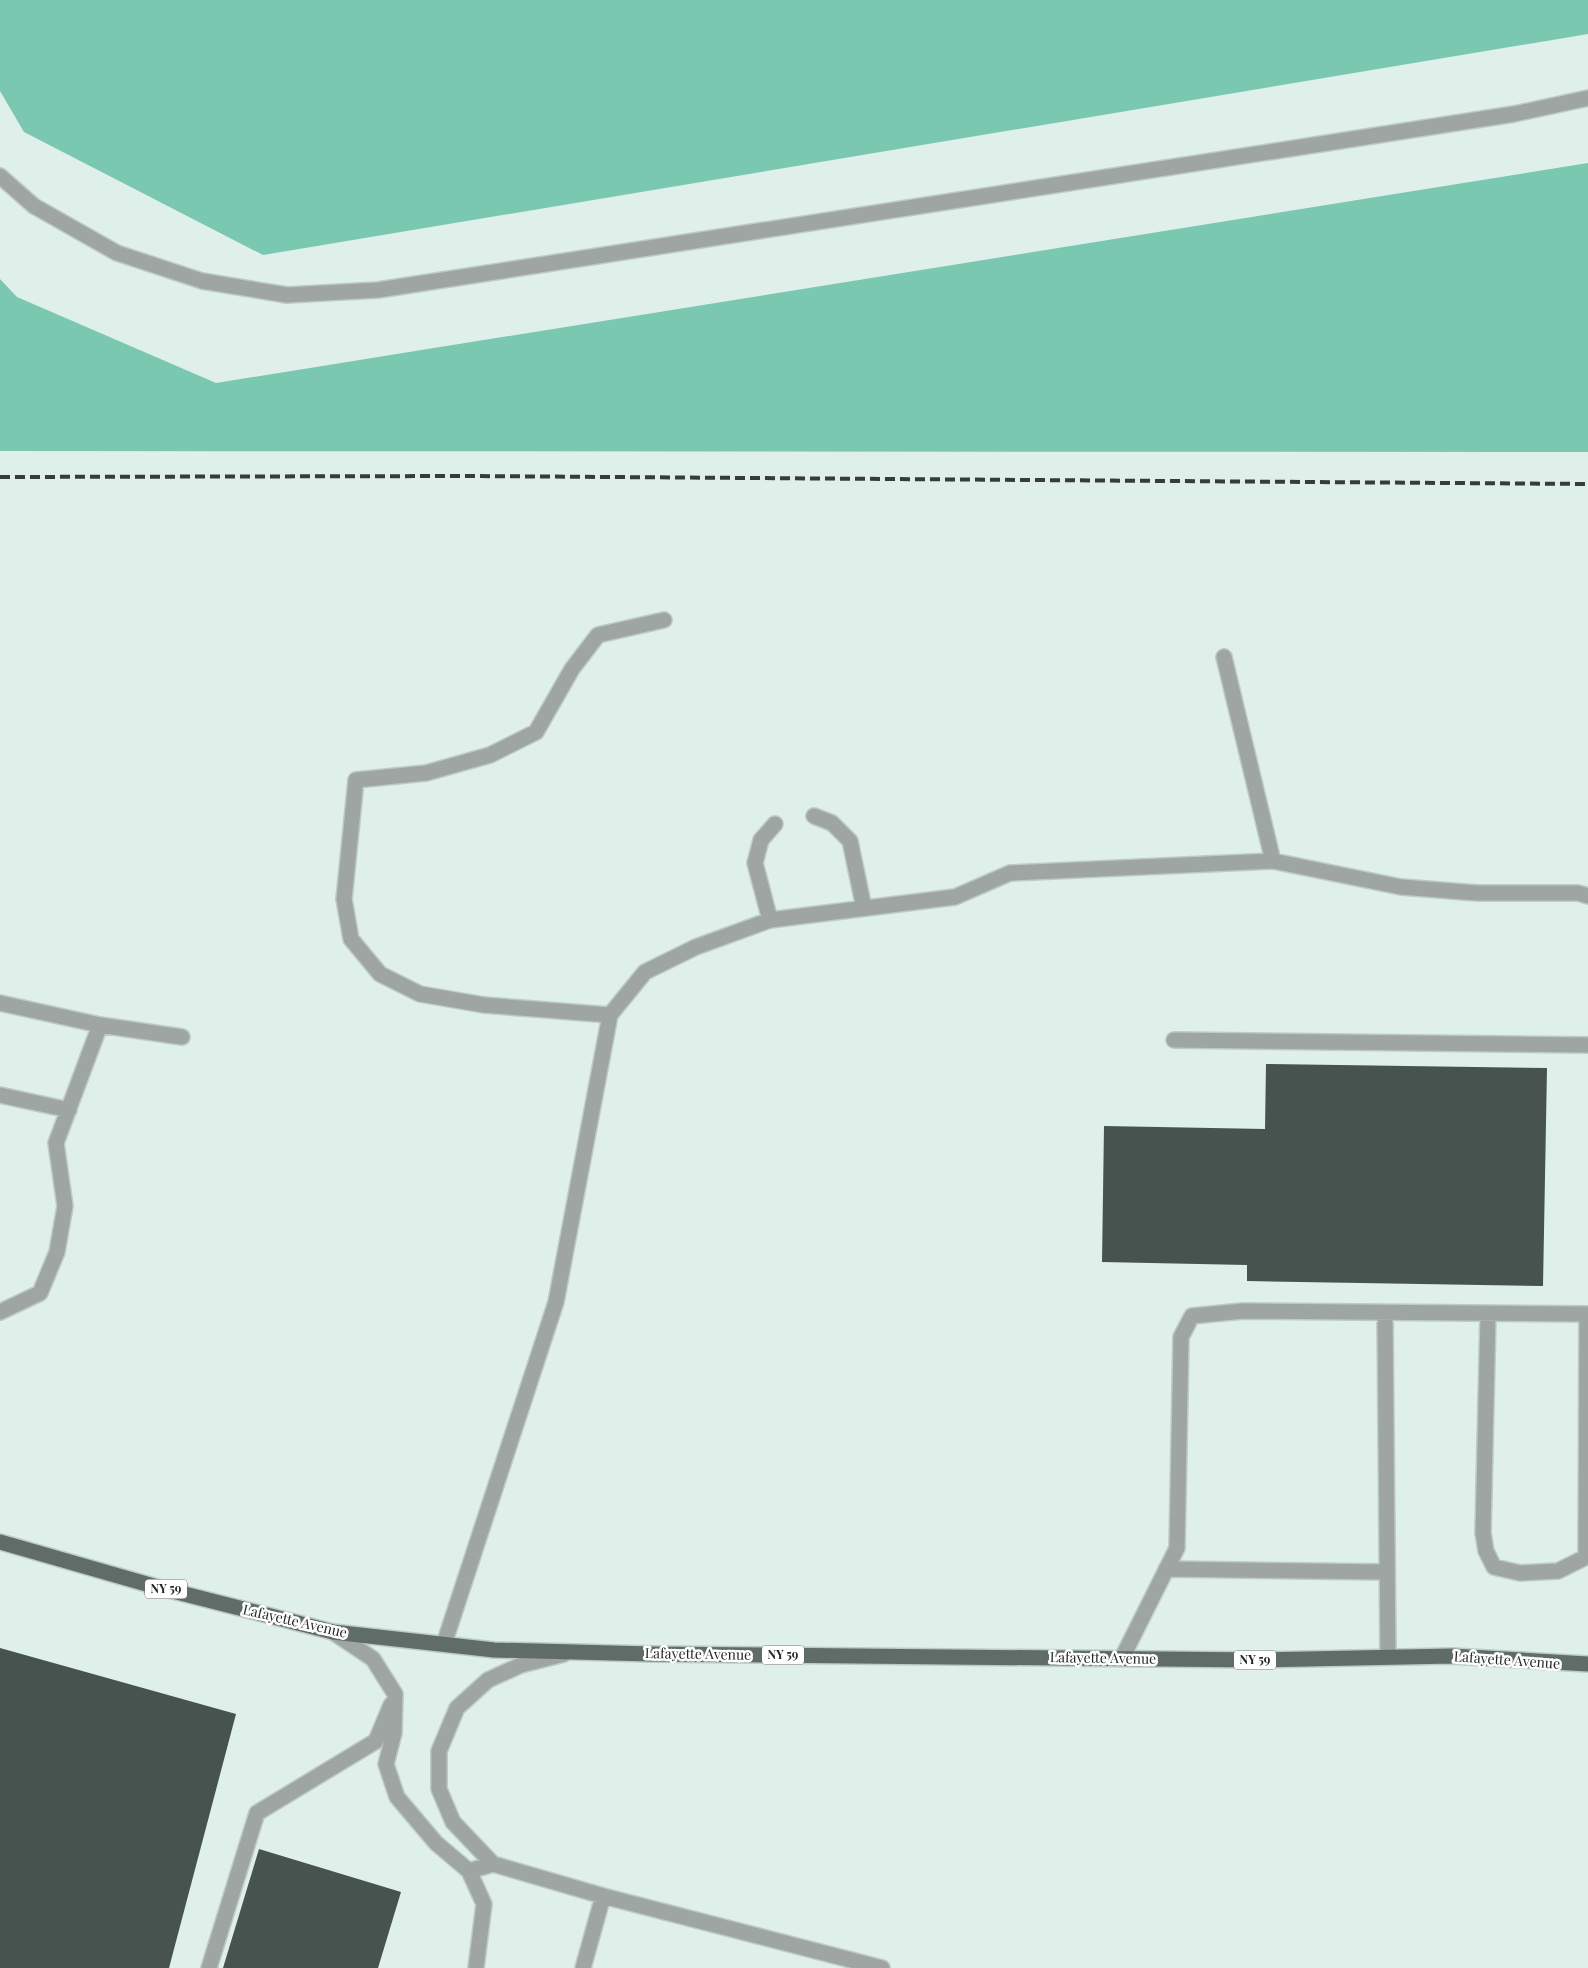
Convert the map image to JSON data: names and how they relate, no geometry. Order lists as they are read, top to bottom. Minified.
{"streets":{"main road":["NY 59","Lafayette Avenue"]}}
